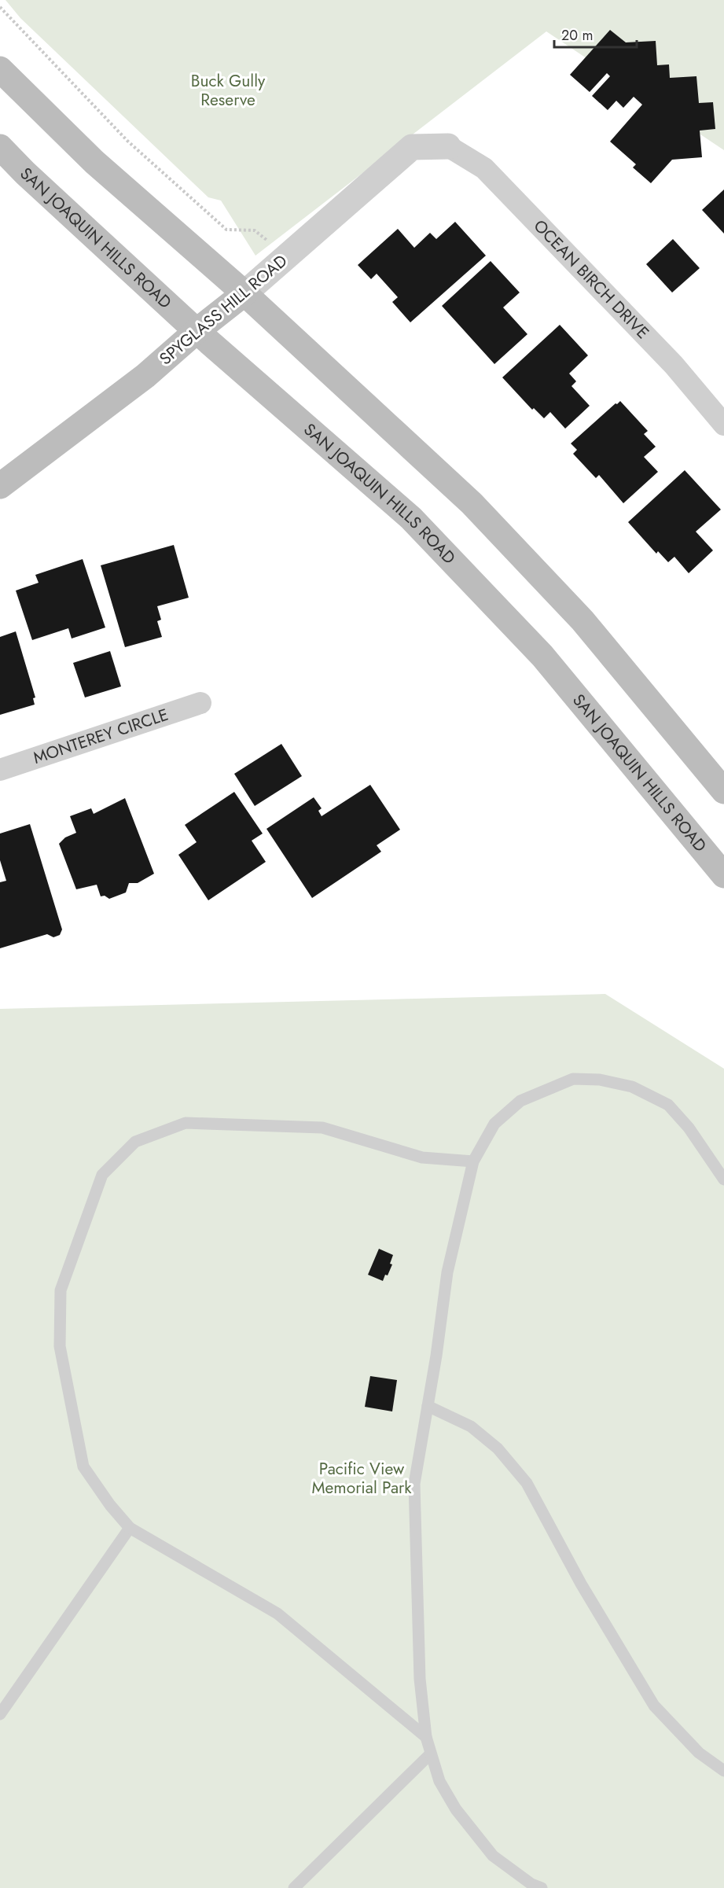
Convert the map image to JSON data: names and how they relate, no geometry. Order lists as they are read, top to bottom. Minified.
{"streets":{"main road":["SAN JOAQUIN HILLS ROAD","SPYGLASS HILL ROAD"],"street":["OCEAN BIRCH DRIVE","MONTEREY CIRCLE"]},"crossings":[["SAN JOAQUIN HILLS ROAD","SPYGLASS HILL ROAD"],["OCEAN BIRCH DRIVE","SPYGLASS HILL ROAD"]],"parks":["Buck Gully Reserve","Pacific View Memorial Park"],"scale_bar":"20 m"}
